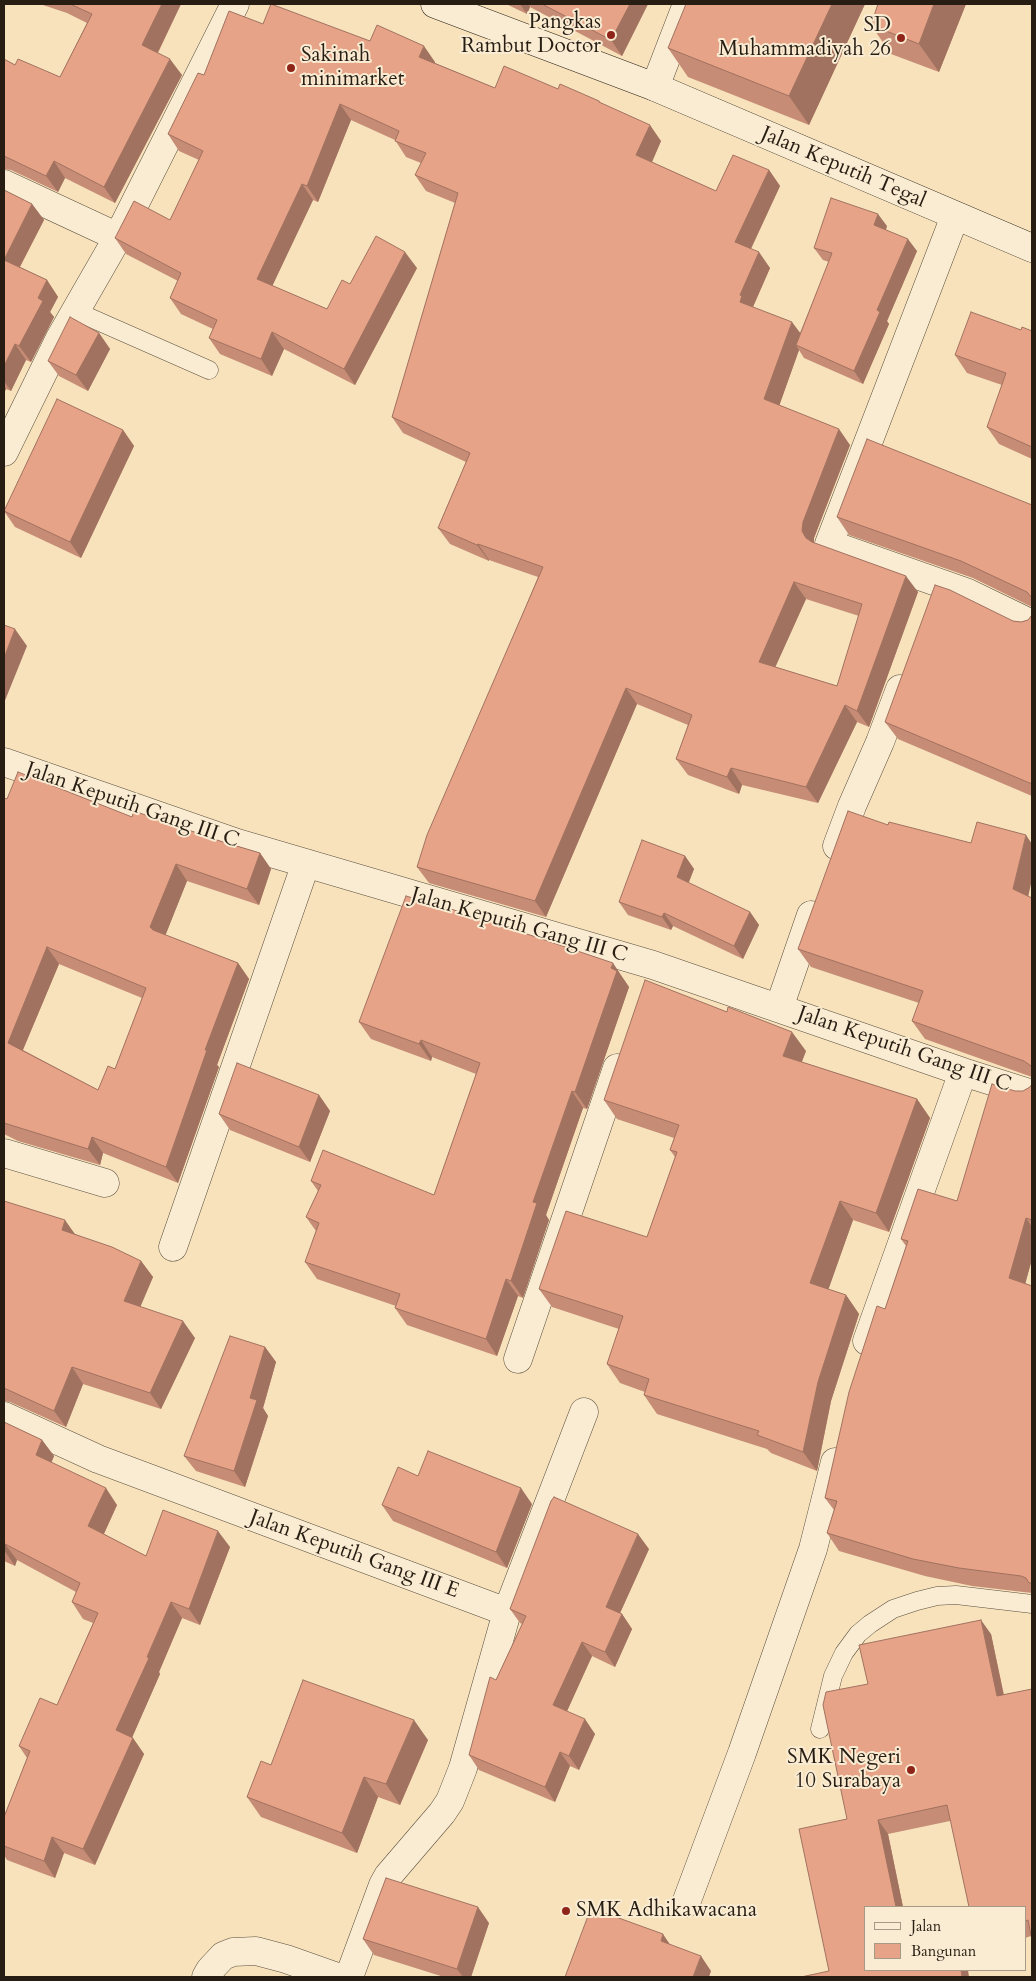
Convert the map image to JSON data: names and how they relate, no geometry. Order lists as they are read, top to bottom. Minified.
{"streets":{"street":["Jalan Keputih Tegal","Jalan Keputih Gang III C","Jalan Keputih Gang III E"]},"places":["Pangkas Rambut Doctor","SD Muhammadiyah 26","Sakinah minimarket","SMK Negeri 10 Surabaya","SMK Adhikawacana"],"legend":["Jalan","Bangunan"]}
